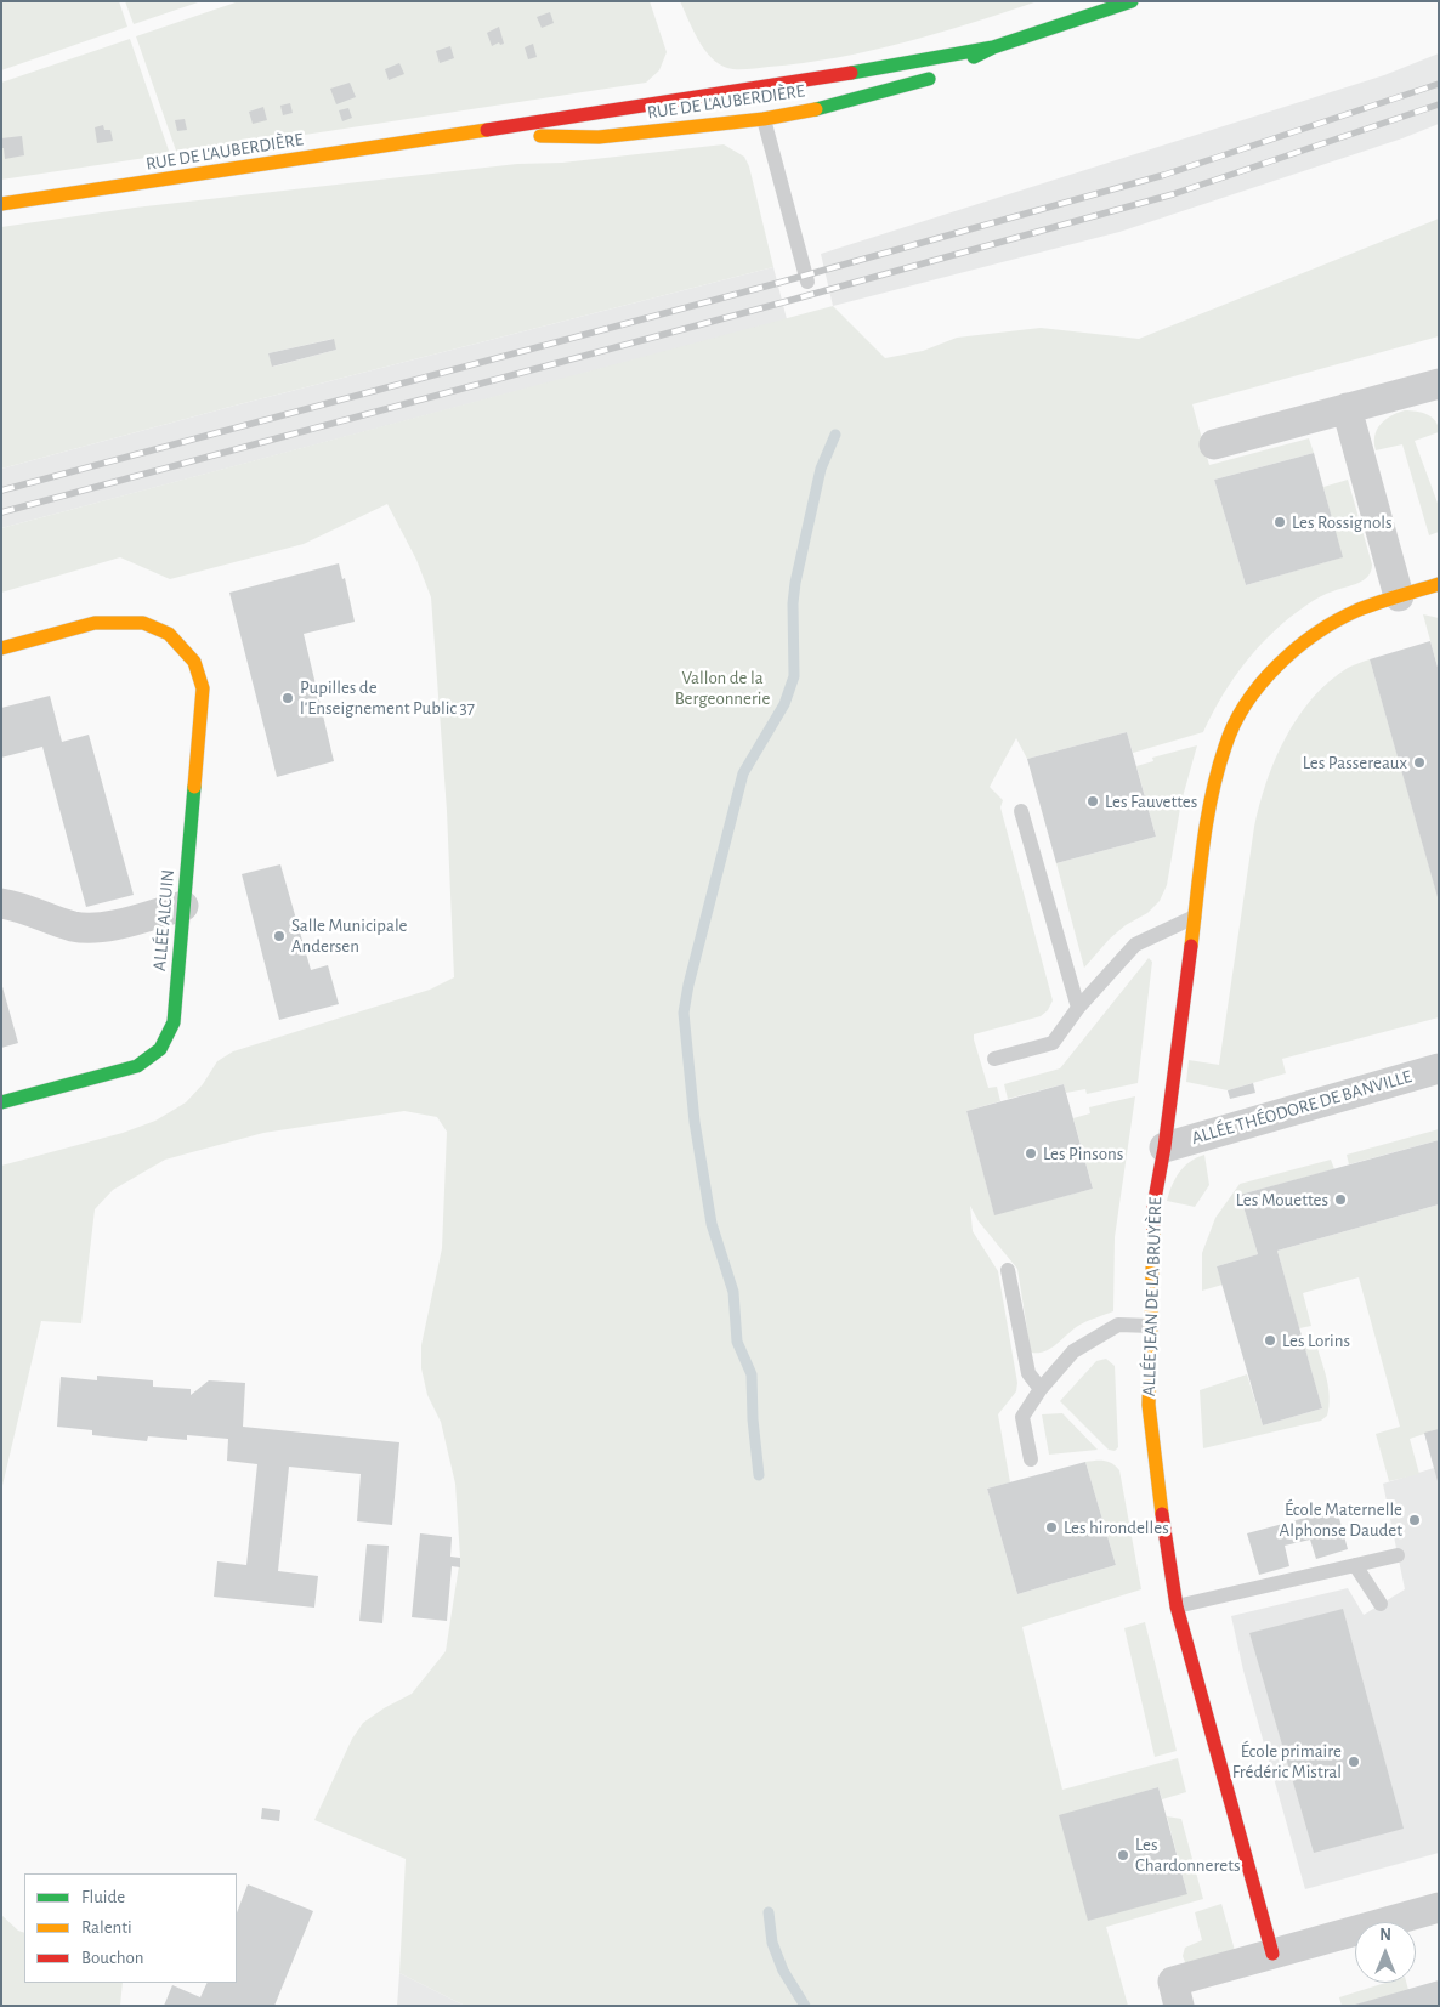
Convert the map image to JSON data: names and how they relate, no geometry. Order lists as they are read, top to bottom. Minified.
{"streets":{"street":["RUE DE L'AUBERDIÈRE","ALLÉE ALCUIN","ALLÉE THÉODORE DE BANVILLE","ALLÉE JEAN DE LA BRUYÈRE"]},"crossings":[["ALLÉE THÉODORE DE BANVILLE","ALLÉE JEAN DE LA BRUYÈRE"]],"parks":["Vallon de la Bergeonnerie"],"places":["Les Rossignols","Pupilles de l'Enseignement Public 37","Les Passereaux","Les Fauvettes","Salle Municipale Andersen","Les Pinsons","Les Mouettes","Les Lorins","École Maternelle Alphonse Daudet","Les hirondelles","École primaire Frédéric Mistral","Les Chardonnerets"],"legend":["Fluide","Ralenti","Bouchon"],"north":"top"}
